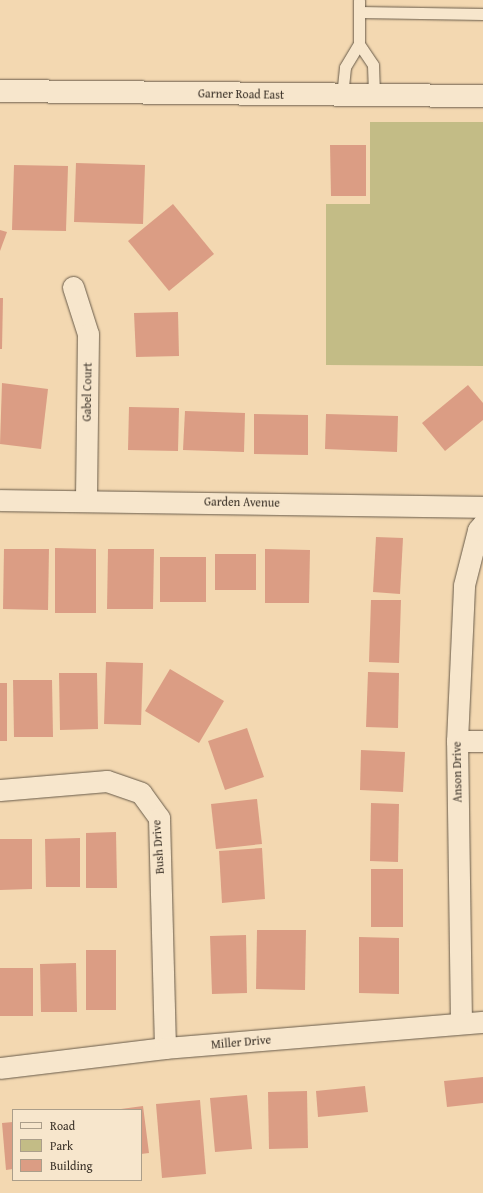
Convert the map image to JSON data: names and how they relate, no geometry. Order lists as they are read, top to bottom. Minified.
{"streets":{"main road":["Garner Road East"],"street":["Gabel Court","Garden Avenue","Anson Drive","Bush Drive","Miller Drive"]},"crossings":[["Gabel Court","Garden Avenue"],["Anson Drive","Miller Drive"],["Bush Drive","Miller Drive"]],"legend":["Road","Park","Building"]}
